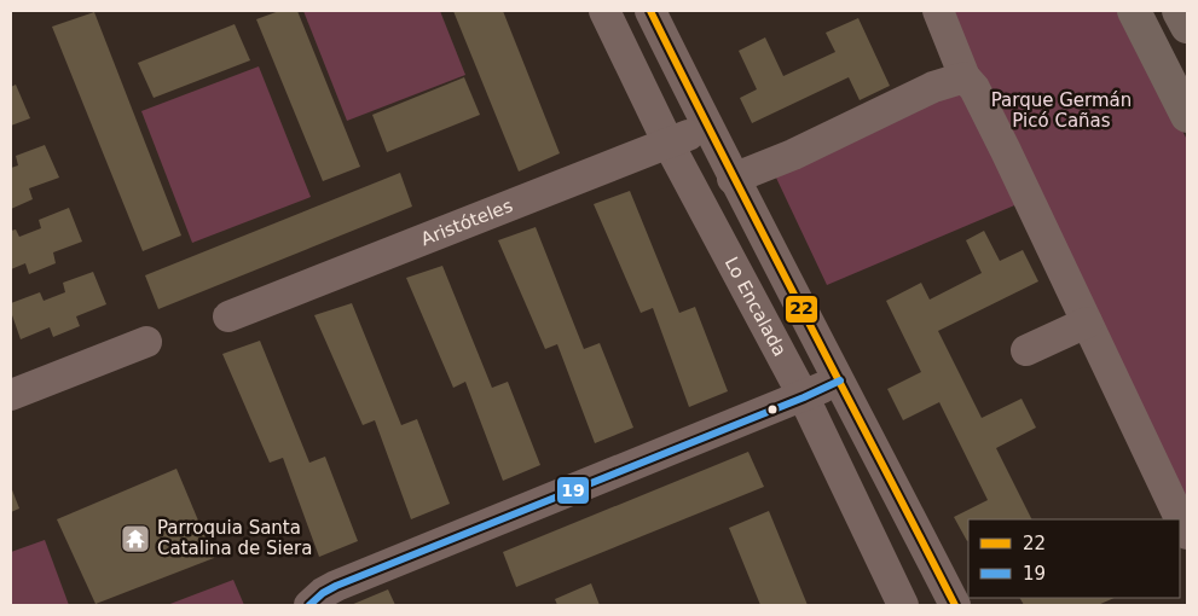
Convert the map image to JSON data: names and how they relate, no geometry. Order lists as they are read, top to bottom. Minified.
{"streets":{"street":["Aristóteles","Lo Encalada"]},"crossings":[["Aristóteles","Lo Encalada"]],"parks":["Parque Germán Picó Cañas"],"places":{"temple":["Parroquia Santa Catalina de Siera"]},"lines":["transit line 22","transit line 19"],"legend":["22","19"]}
